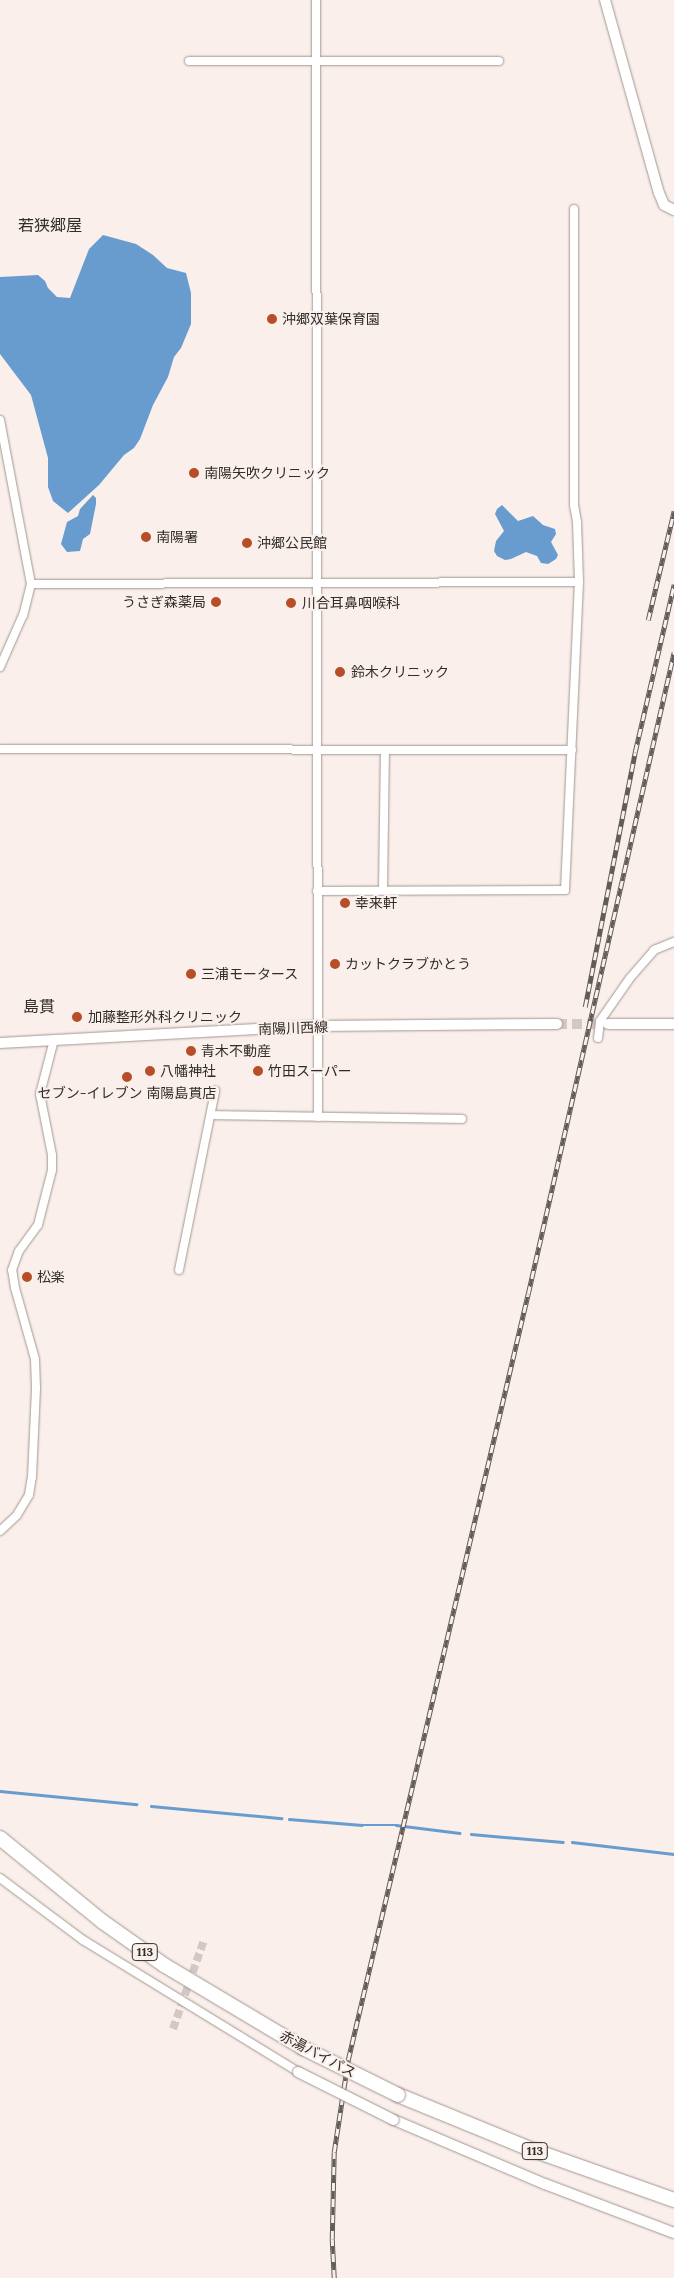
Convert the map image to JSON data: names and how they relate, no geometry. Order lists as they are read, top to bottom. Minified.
{"streets":{"highway":["113","赤湯バイパス"],"street":["南陽川西線"]},"districts":["若狭郷屋","島貫"],"places":["沖郷双葉保育園","南陽矢吹クリニック","南陽署","沖郷公民館","うさぎ森薬局","川合耳鼻咽喉科","鈴木クリニック","幸来軒","カットクラブかとう","三浦モータース","加藤整形外科クリニック","青木不動産","八幡神社","竹田スーパー","セブン-イレブン 南陽島貫店","松楽"]}
